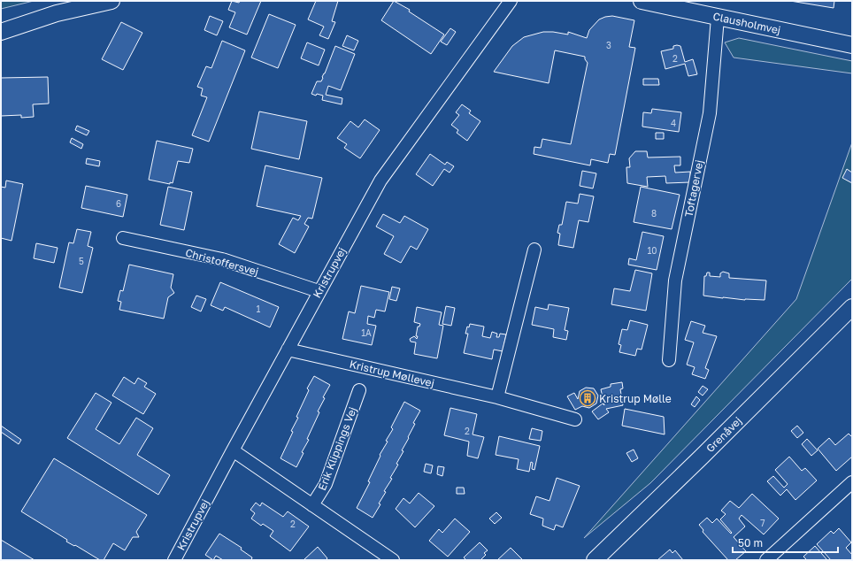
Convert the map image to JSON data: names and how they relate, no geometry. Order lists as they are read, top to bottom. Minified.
{"streets":{"street":["Clausholmvej","Toftagervej","Christoffersvej","Kristrupvej","Kristrup Møllevej","Grenåvej","Erik Klippings Vej"]},"crossings":[["Clausholmvej","Toftagervej"],["Christoffersvej","Kristrupvej"],["Kristrupvej","Kristrup Møllevej"]],"places":{"building":["Kristrup Mølle"]},"house_numbers":["3","2","4","6","8","10","5","1","1A","2","7","2"],"scale_bar":"50 m"}
